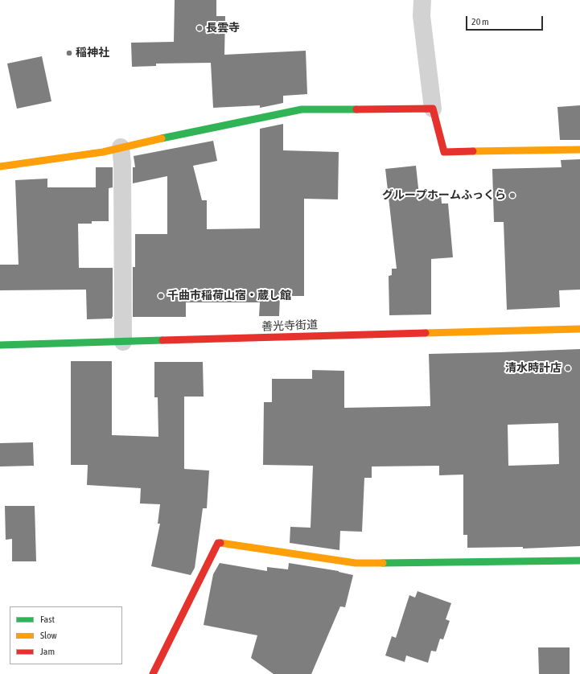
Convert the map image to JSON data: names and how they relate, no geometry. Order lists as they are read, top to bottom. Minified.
{"streets":{"street":["善光寺街道"]},"places":["長雲寺","稲神社","グループホームふっくら","千曲市稲荷山宿・蔵し館","清水時計店"],"legend":["Fast","Slow","Jam"],"scale_bar":"20 m"}
